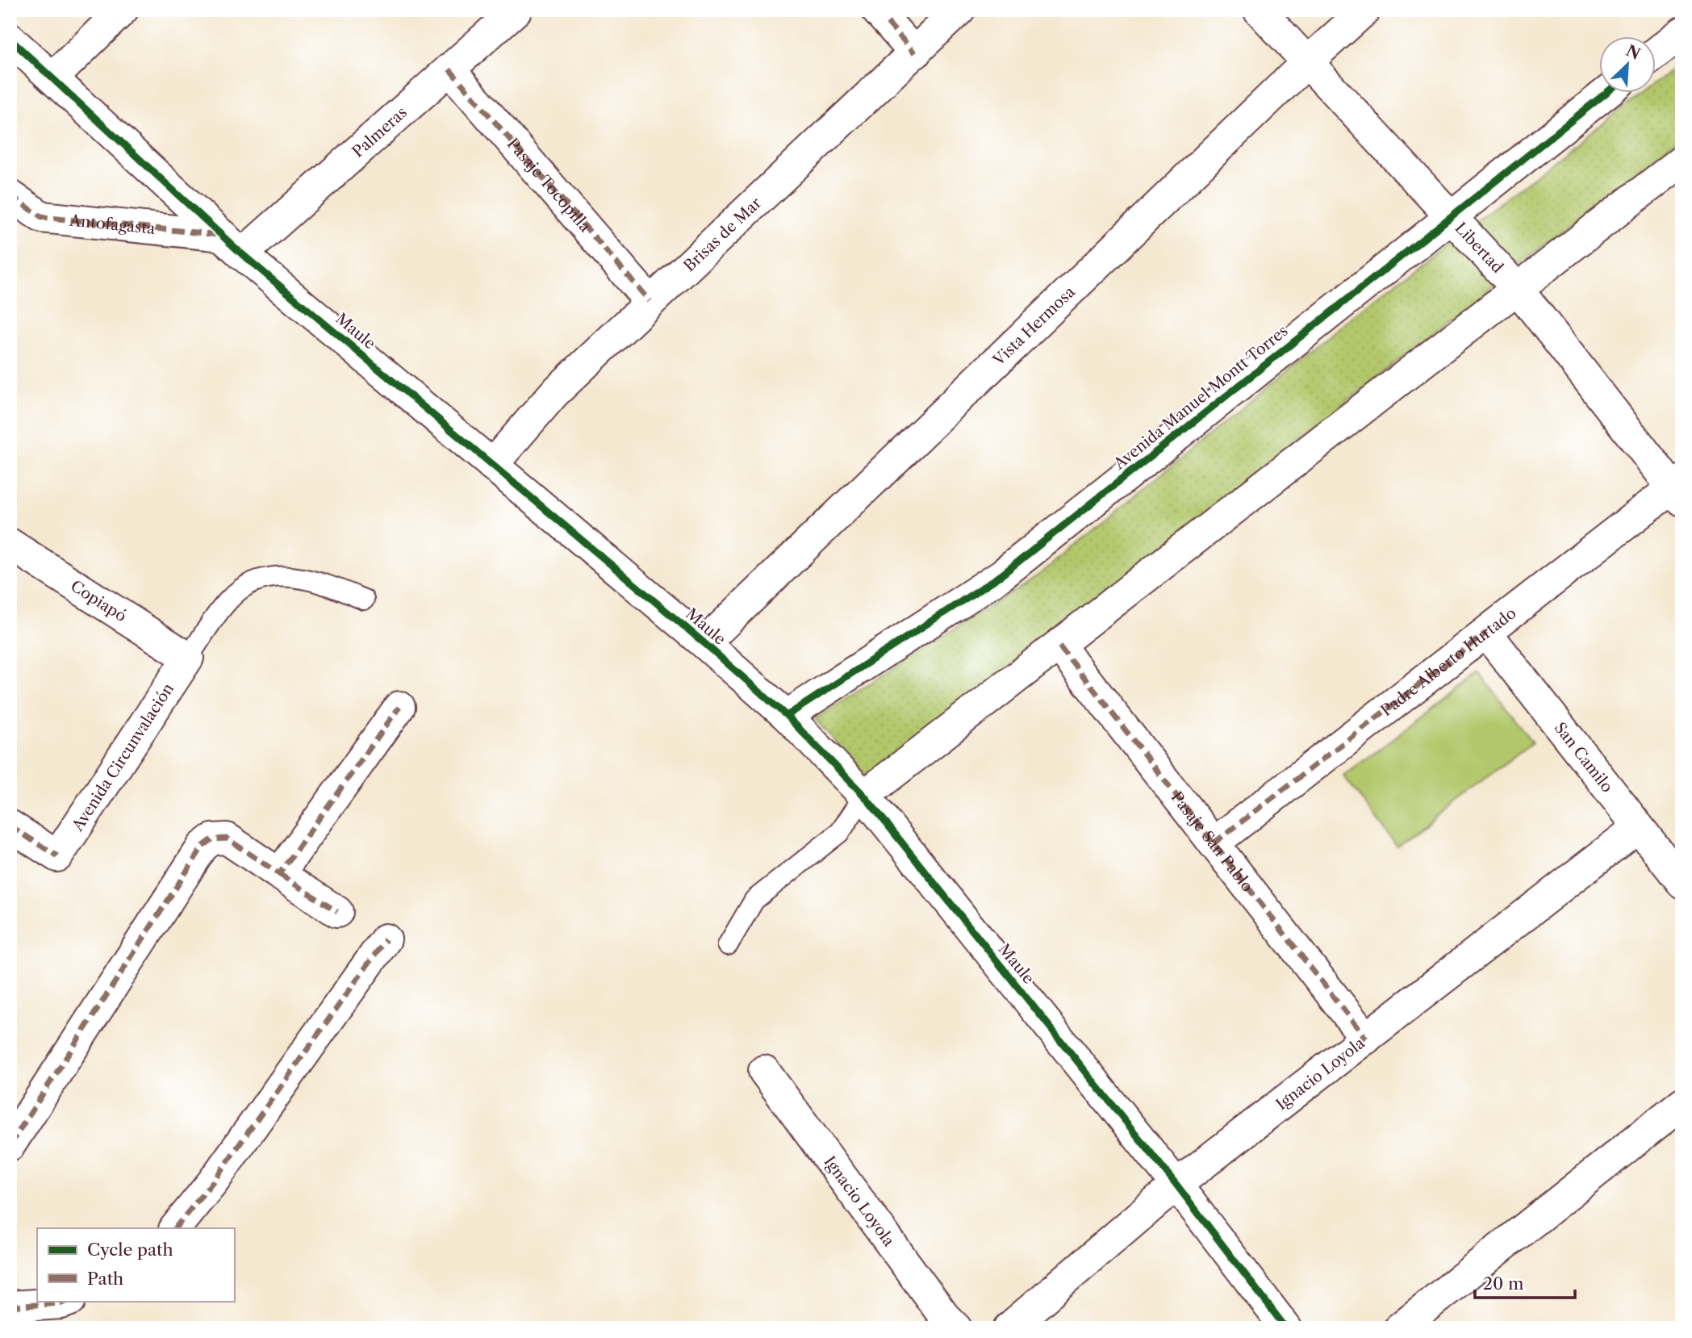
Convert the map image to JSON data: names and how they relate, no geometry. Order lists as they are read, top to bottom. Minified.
{"streets":{"street":["Palmeras","Pasaje Tocopilla","Antofagasta","Brisas de Mar","Libertad","Vista Hermosa","Maule","Avenida Manuel Montt Torres","Copiapó","Padre Alberto Hurtado","Avenida Circunvalación","San Camilo","Pasaje San Pablo","Ignacio Loyola"]},"crossings":[["Palmeras","Pasaje Tocopilla"],["Palmeras","Antofagasta"],["Palmeras","Maule"],["Pasaje Tocopilla","Brisas de Mar"],["Antofagasta","Maule"],["Brisas de Mar","Maule"],["Libertad","Vista Hermosa"],["Libertad","Avenida Manuel Montt Torres"],["Libertad","Padre Alberto Hurtado"],["Vista Hermosa","Maule"],["Maule","Avenida Manuel Montt Torres"],["Maule","Ignacio Loyola"],["Copiapó","Avenida Circunvalación"],["Padre Alberto Hurtado","San Camilo"],["Padre Alberto Hurtado","Pasaje San Pablo"],["San Camilo","Ignacio Loyola"],["Pasaje San Pablo","Ignacio Loyola"]],"legend":["Cycle path","Path"],"scale_bar":"20 m","north":"top right"}
